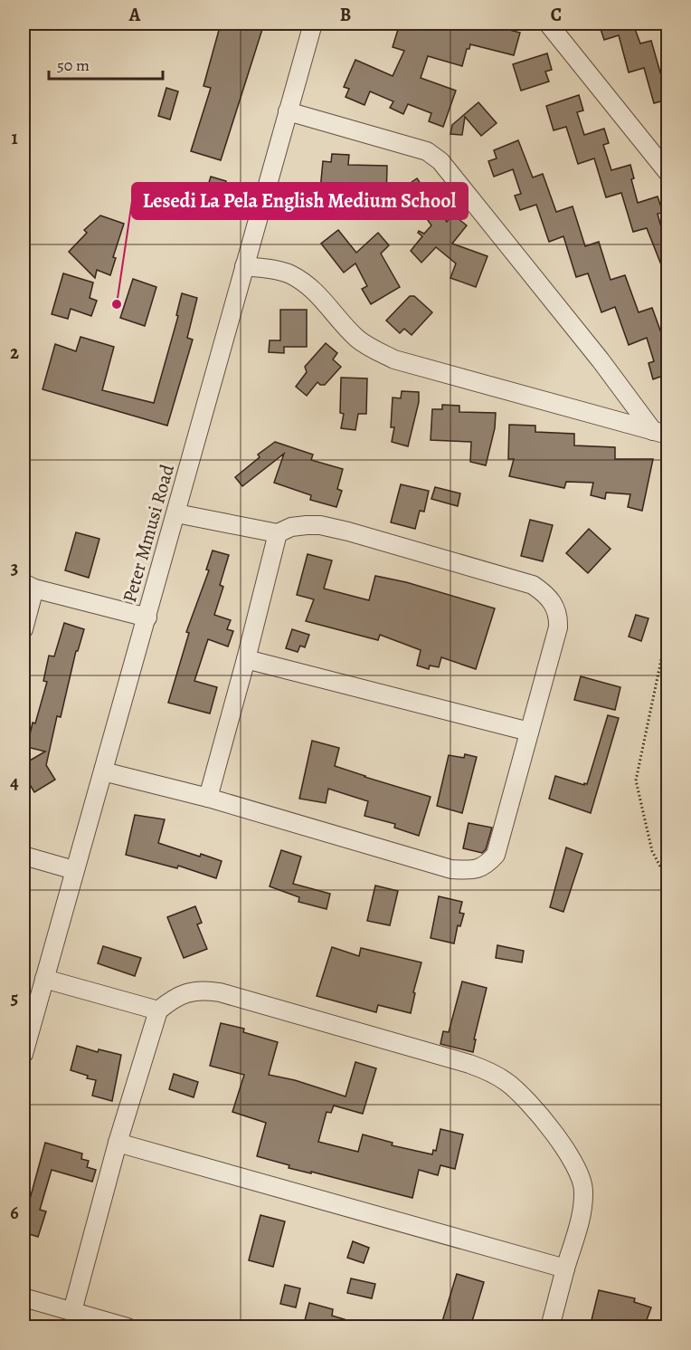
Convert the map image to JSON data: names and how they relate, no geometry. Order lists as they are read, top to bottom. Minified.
{"streets":{"street":["Peter Mmusi Road"]},"places":["Lesedi La Pela English Medium School"],"scale_bar":"50 m","grid":{"columns":["A","B","C"],"rows":["1","2","3","4","5","6"]}}
